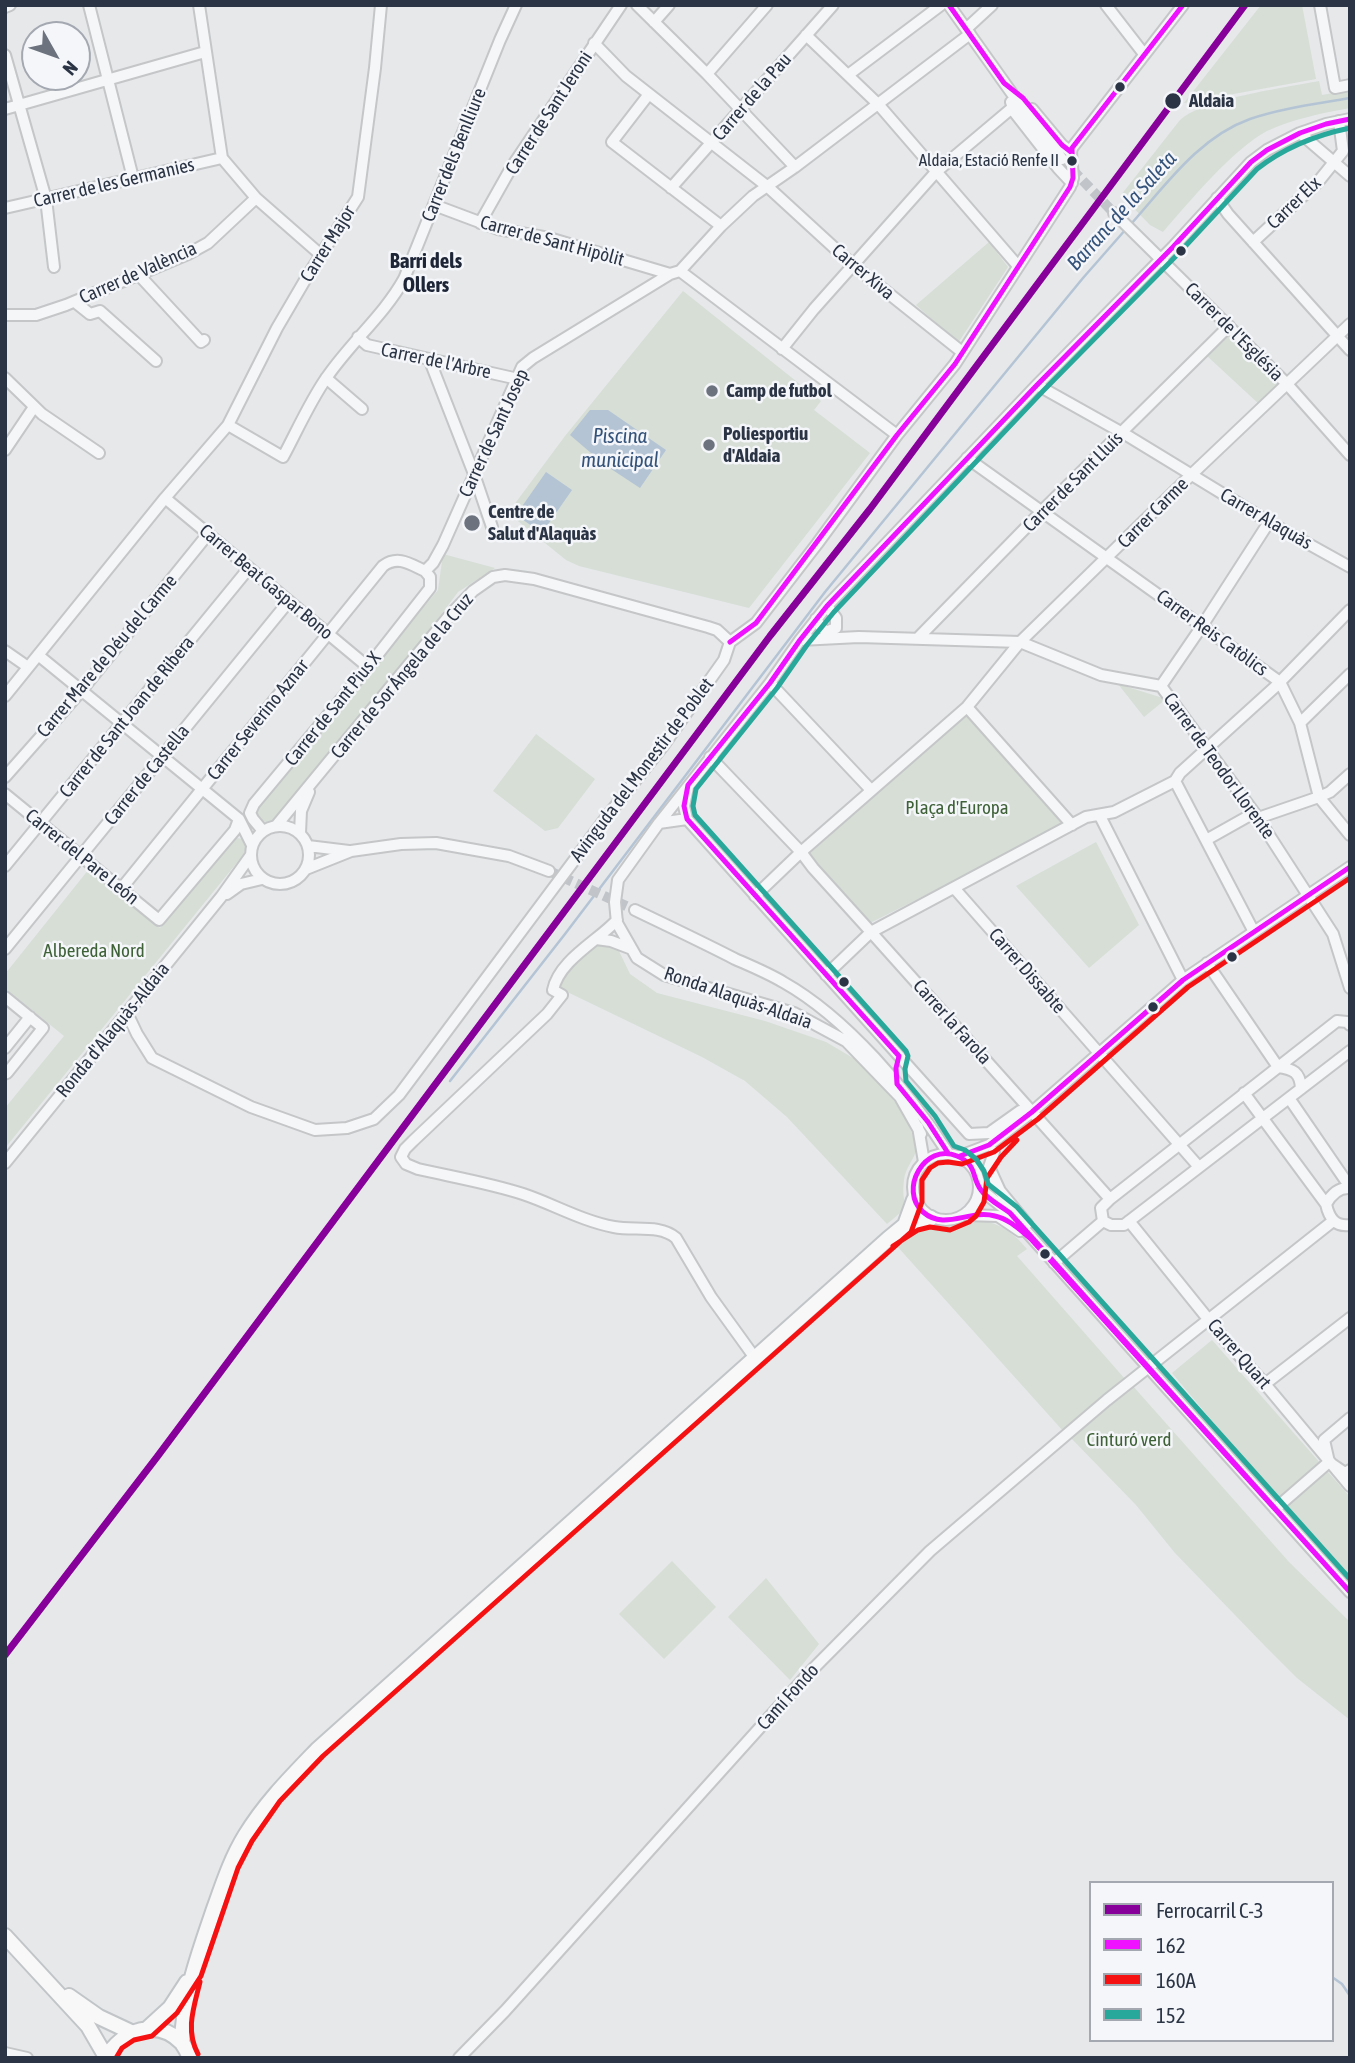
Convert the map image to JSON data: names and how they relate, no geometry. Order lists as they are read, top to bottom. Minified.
{"streets":{"street":["Carrer de la Pau","Carrer de Sant Jeroni","Carrer dels Benlliure","Carrer de les Germanies","Carrer Elx","Carrer de Sant Hipòlit","Carrer Major","Carrer Xiva","Carrer de València","Carrer de l'Església","Carrer de l'Arbre","Carrer de Sant Josep","Carrer de Sant Lluís","Carrer Carme","Carrer Alaquàs","Carrer Beat Gaspar Bono","Carrer Reis Catòlics","Carrer Mare de Déu del Carme","Carrer de Sor Ángela de la Cruz","Carrer de Sant Pius X","Carrer de Sant Joan de Ribera","Carrer Severino Aznar","Carrer de Teodor Llorente","Avinguda del Monestir de Poblet","Carrer de Castella","Carrer del Pare León","Carrer Dissabte","Ronda Alaquàs-Aldaia","Carrer la Farola","Ronda d'Alaquàs-Aldaia","Carrer Quart","Camí Fondo"]},"crossings":[["Carrer de la Pau","Carrer Xiva"],["Carrer de Sant Jeroni","Carrer de Sant Hipòlit"],["Carrer de Sant Jeroni","Carrer Xiva"],["Carrer dels Benlliure","Carrer de Sant Hipòlit"],["Carrer dels Benlliure","Carrer Major"],["Carrer dels Benlliure","Carrer de l'Arbre"],["Carrer de Sant Hipòlit","Carrer de Sant Josep"],["Carrer Major","Carrer Beat Gaspar Bono"],["Carrer Xiva","Carrer de Sant Josep"],["Carrer Xiva","Avinguda del Monestir de Poblet"],["Carrer de l'Església","Carrer de Sant Lluís"],["Carrer de l'Església","Carrer Carme"],["Carrer de l'Arbre","Carrer de Sant Josep"],["Carrer de Sant Josep","Carrer de Sant Pius X"],["Carrer de Sant Josep","Carrer Severino Aznar"],["Carrer de Sant Lluís","Carrer Alaquàs"],["Carrer de Sant Lluís","Carrer Reis Catòlics"],["Carrer de Sant Lluís","Carrer de Teodor Llorente"],["Carrer Carme","Carrer Alaquàs"],["Carrer Carme","Carrer Reis Catòlics"],["Carrer Carme","Carrer de Teodor Llorente"],["Carrer Beat Gaspar Bono","Carrer Mare de Déu del Carme"],["Carrer Beat Gaspar Bono","Carrer de Sant Pius X"],["Carrer Beat Gaspar Bono","Carrer de Sant Joan de Ribera"],["Carrer Beat Gaspar Bono","Carrer Severino Aznar"],["Carrer Beat Gaspar Bono","Carrer de Castella"],["Carrer de Sor Ángela de la Cruz","Carrer de Sant Pius X"],["Carrer de Sor Ángela de la Cruz","Avinguda del Monestir de Poblet"],["Carrer de Sor Ángela de la Cruz","Ronda d'Alaquàs-Aldaia"],["Carrer de Sant Pius X","Carrer Severino Aznar"],["Carrer de Sant Pius X","Ronda d'Alaquàs-Aldaia"],["Carrer de Sant Joan de Ribera","Carrer del Pare León"],["Carrer Severino Aznar","Carrer del Pare León"],["Avinguda del Monestir de Poblet","Ronda d'Alaquàs-Aldaia"],["Carrer de Castella","Carrer del Pare León"],["Carrer Quart","Camí Fondo"]],"districts":["Barri dels Ollers"],"water":["Barranc de la Saleta","Piscina municipal"],"parks":["Plaça d'Europa","Albereda Nord","Cinturó verd"],"places":["Aldaia","Aldaia, Estació Renfe II","Camp de futbol","Poliesportiu d'Aldaia","Centre de Salut d'Alaquàs"],"lines":["rail line C-3","transit line 162","transit line 152","transit line 160A"],"legend":["Ferrocarril C-3","162","160A","152"],"north":"bottom right"}
